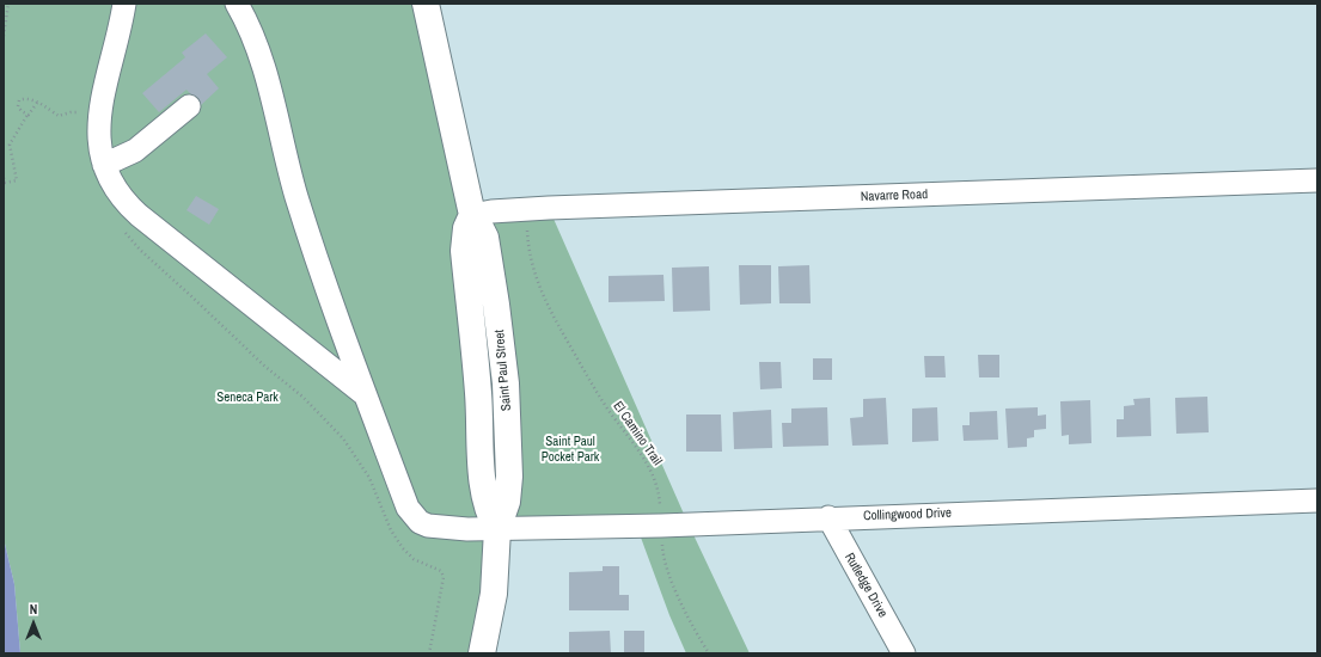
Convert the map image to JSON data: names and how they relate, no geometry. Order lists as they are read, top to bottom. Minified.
{"streets":{"main road":["Saint Paul Street"],"street":["Navarre Road","Collingwood Drive","Rutledge Drive"],"path":["El Camino Trail"]},"crossings":[["Navarre Road","Saint Paul Street"],["Saint Paul Street","Collingwood Drive"],["El Camino Trail","Collingwood Drive"],["Collingwood Drive","Rutledge Drive"]],"parks":["Seneca Park","Saint Paul Pocket Park"],"north":"top"}
